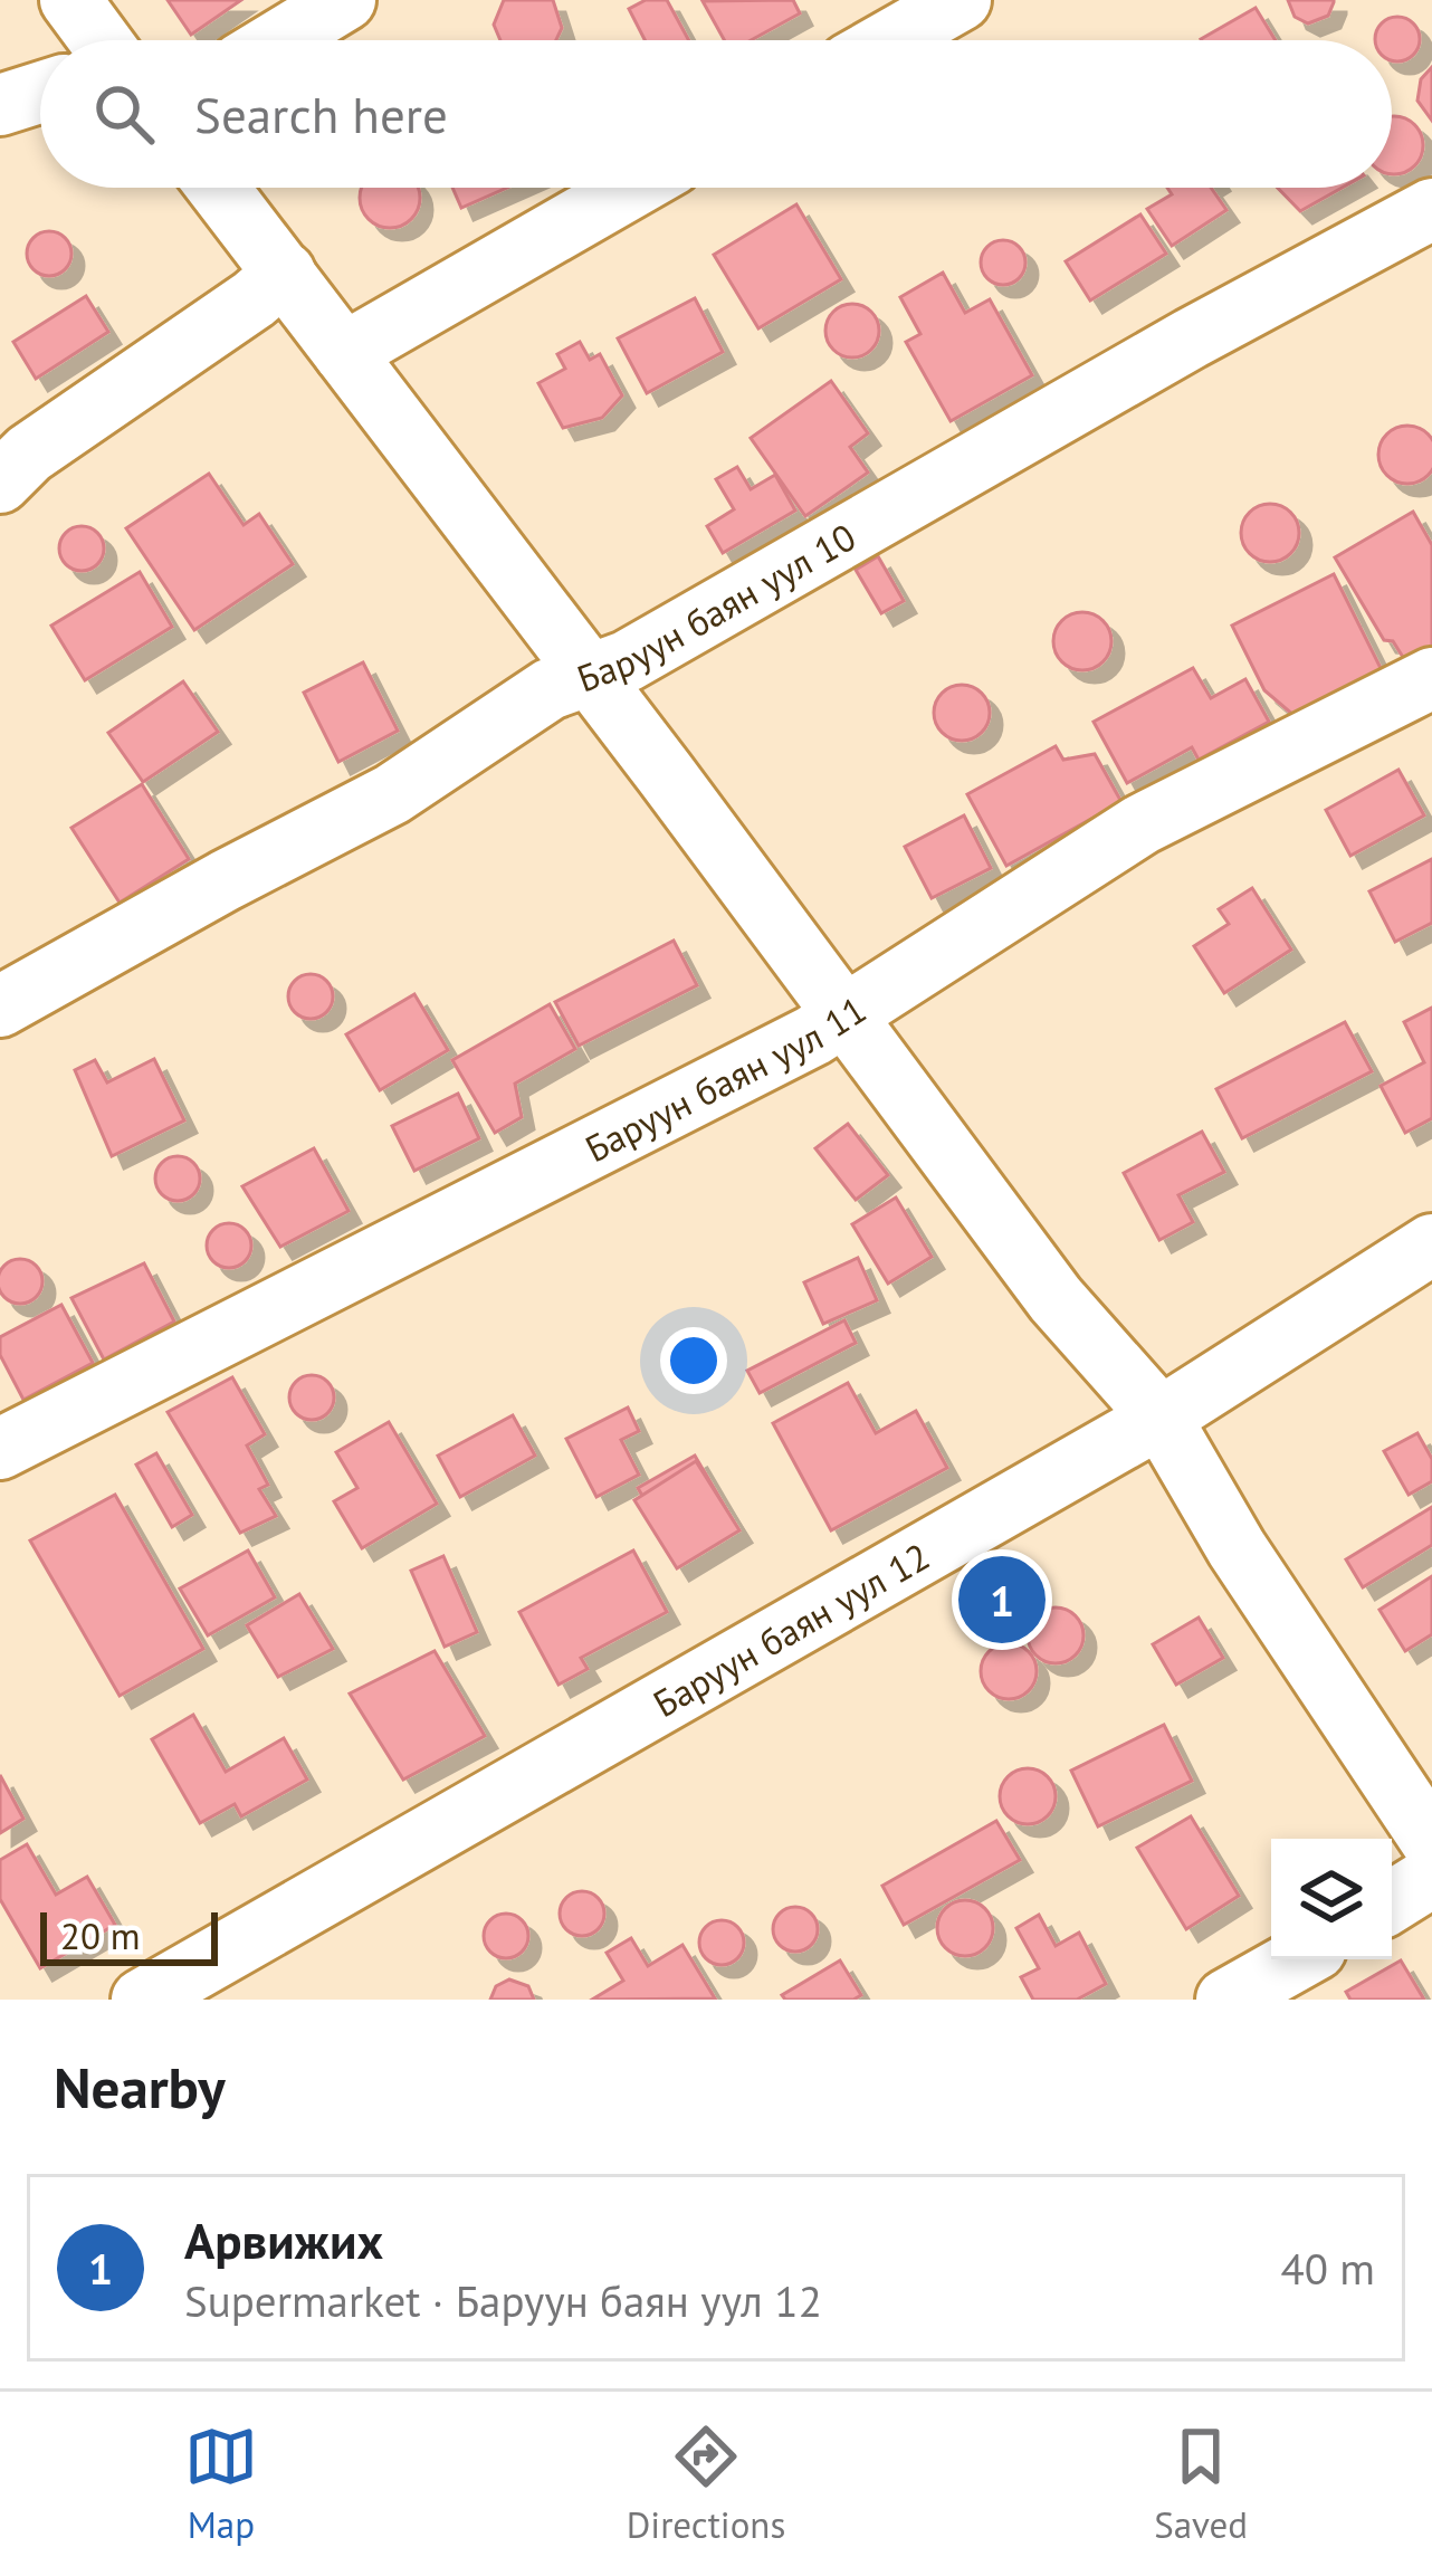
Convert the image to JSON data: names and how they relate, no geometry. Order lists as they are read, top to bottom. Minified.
{"streets":{"street":["Баруун баян уул 10","Баруун баян уул 11","Баруун баян уул 12"]},"scale_bar":"20 m","page":{"search":"Search here","pins":"1","scale":"20 m","heading":"Nearby","list":[{"mark":"1","name":"Арвижих","note":"Supermarket · Баруун баян уул 12","value":"40 m"}],"nav":["Map","Directions","Saved"]}}
